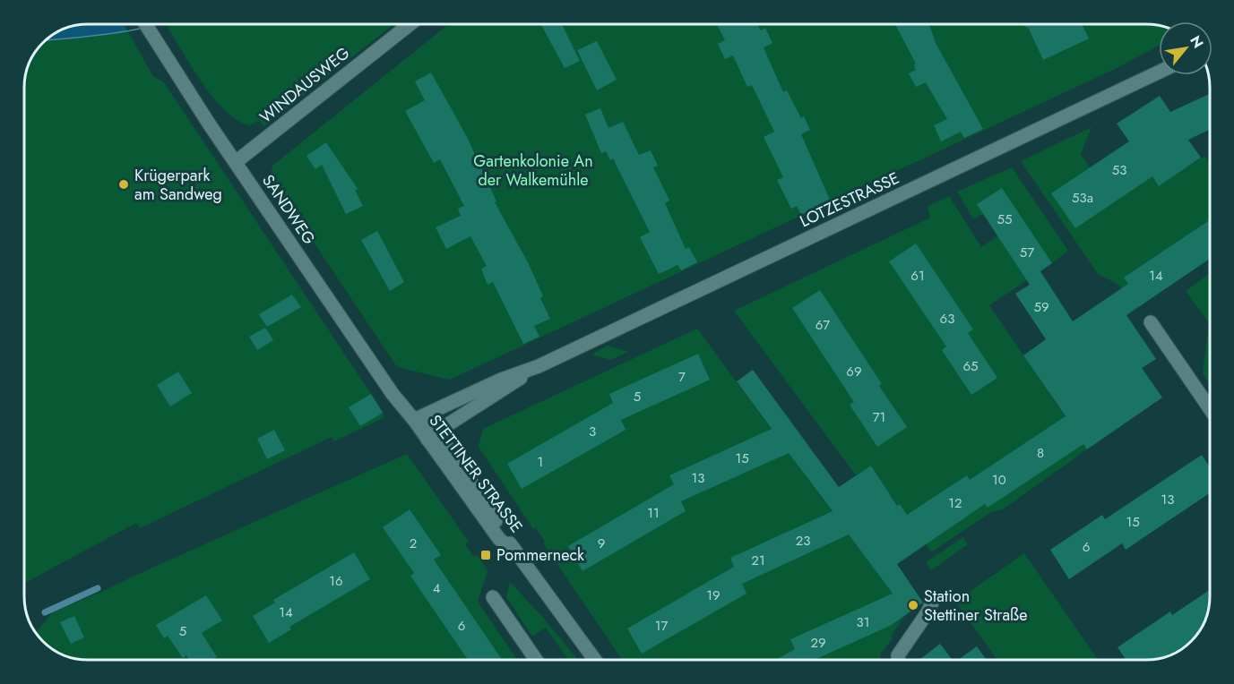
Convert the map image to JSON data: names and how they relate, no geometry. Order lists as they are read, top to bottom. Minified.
{"streets":{"street":["WINDAUSWEG","LOTZESTRASSE","SANDWEG","STETTINER STRASSE"]},"crossings":[["WINDAUSWEG","SANDWEG"],["LOTZESTRASSE","SANDWEG"],["LOTZESTRASSE","STETTINER STRASSE"],["SANDWEG","STETTINER STRASSE"]],"parks":["Gartenkolonie An der Walkemühle"],"places":{"other":["Krügerpark am Sandweg","Station Stettiner Straße"],"transit":["Pommerneck"]},"house_numbers":["53","53a","55","57","61","14","59","63","67","65","69","7","5","71","3","8","15","1","13","10","13","12","11","15","23","2","9","6","21","16","4","19","14","31","6","17","5","29"],"north":"top right"}
